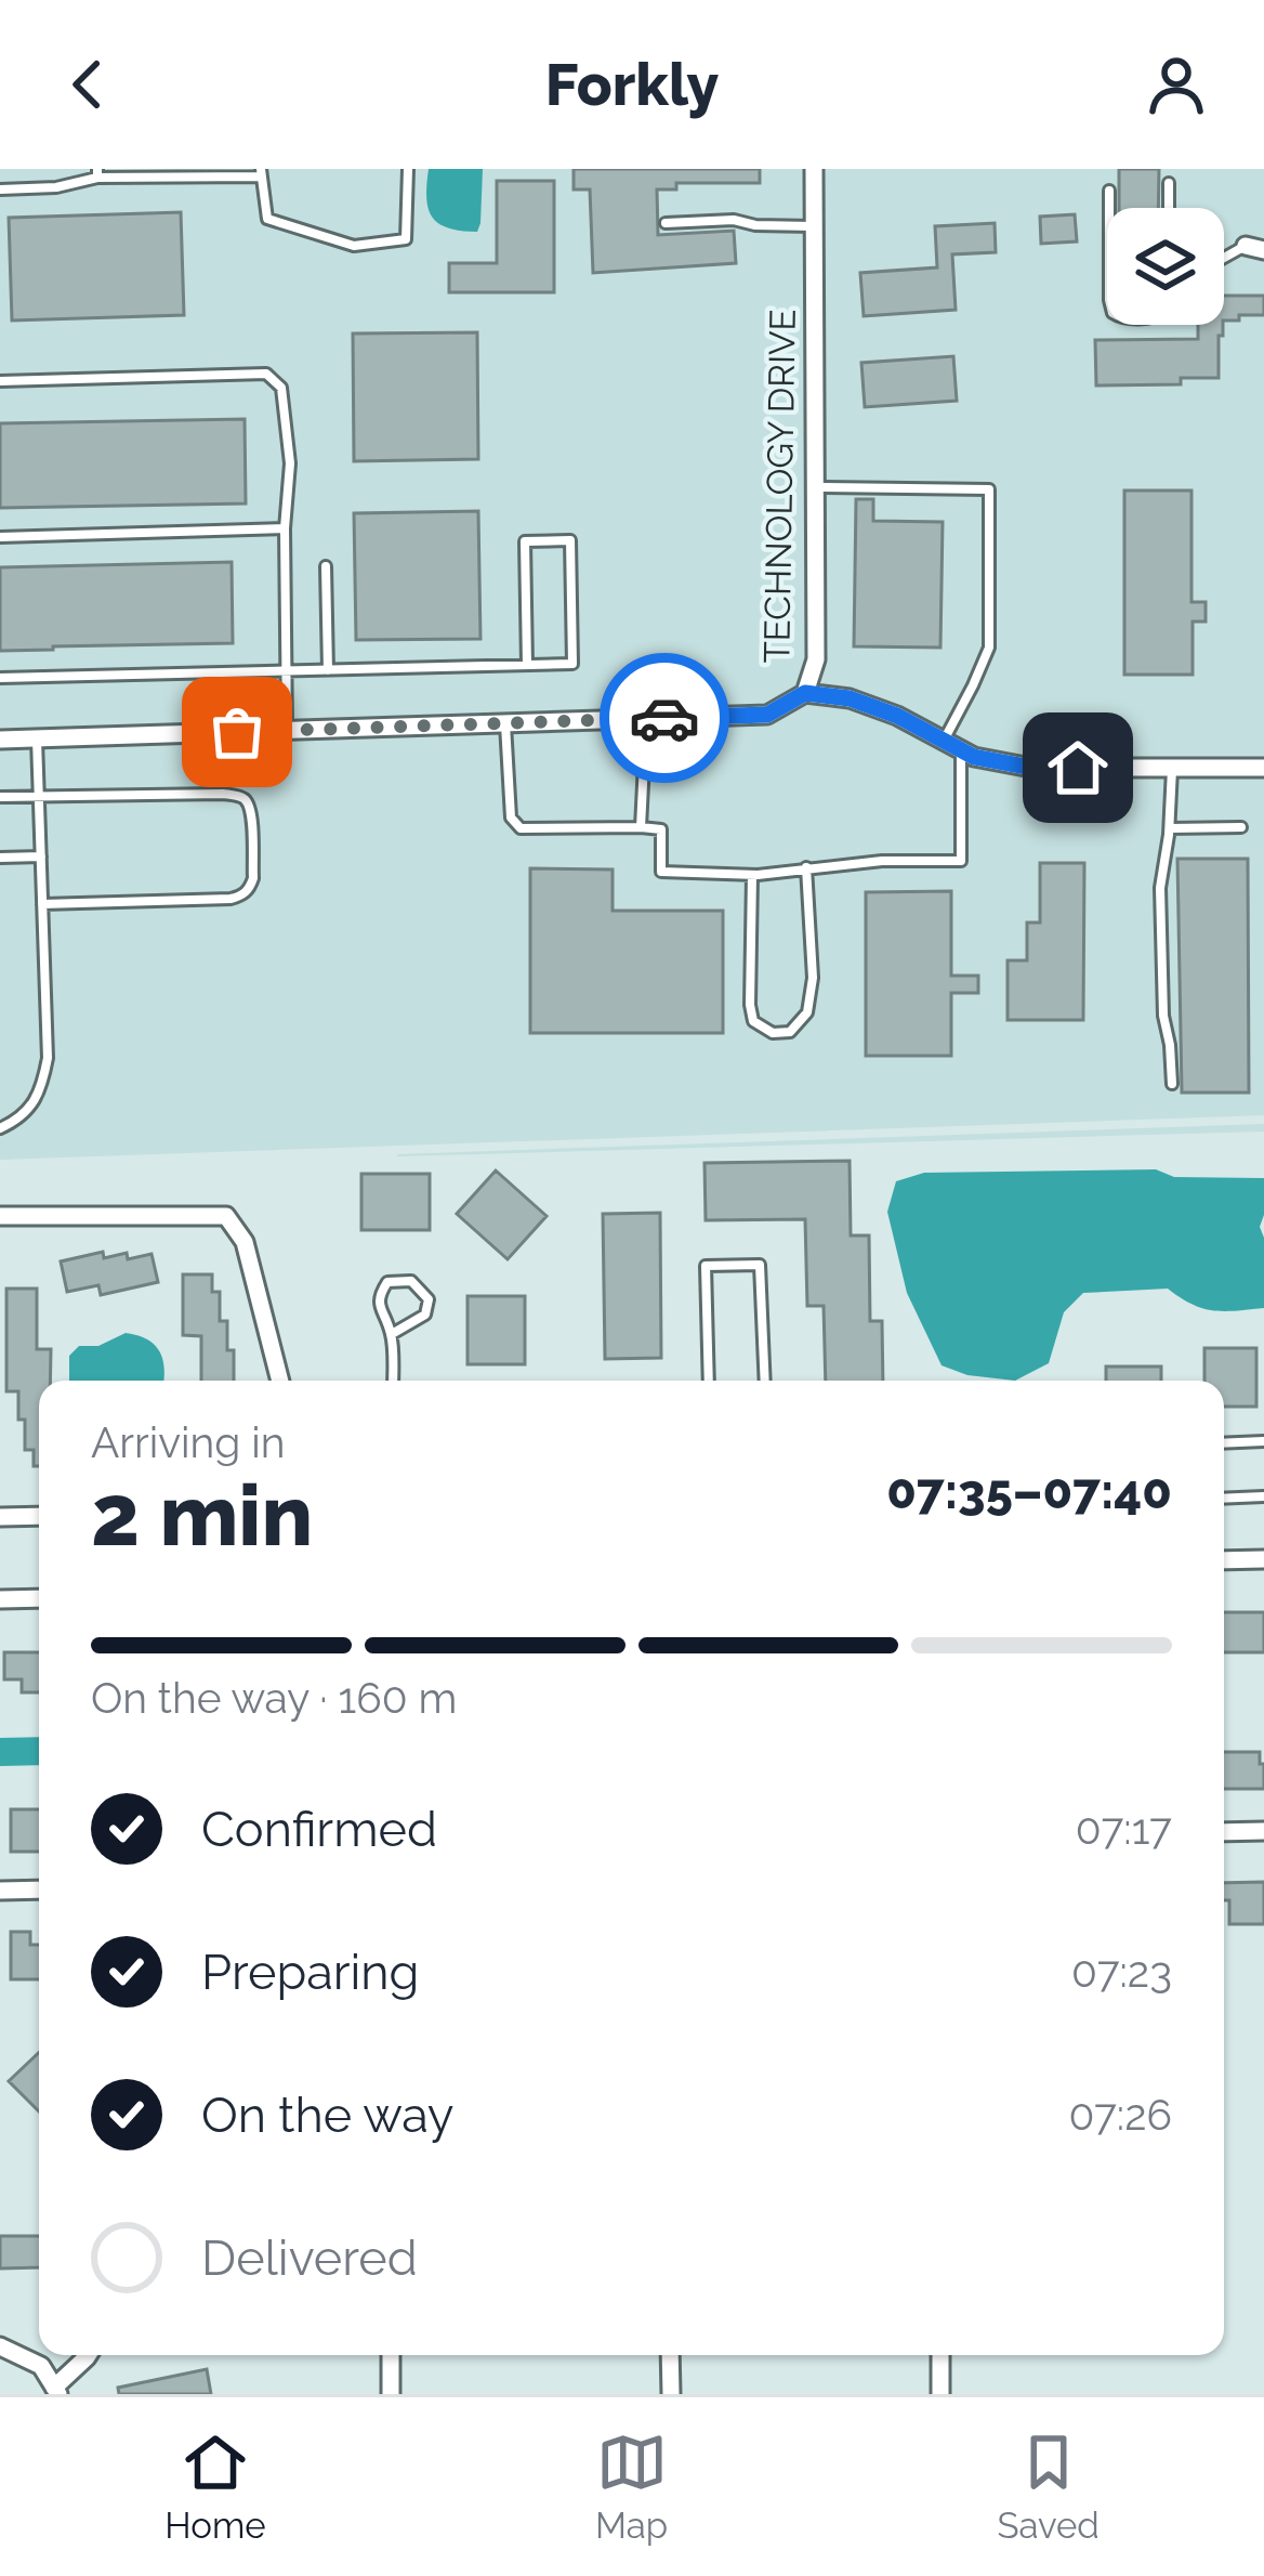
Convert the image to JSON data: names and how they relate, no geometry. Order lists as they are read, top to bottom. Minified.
{"streets":{"street":["TECHNOLOGY DRIVE"]},"page":{"header":"Forkly","heading":["2 min","Arriving in","07:35–07:40"],"bar":"On the way · 160 m","list":[["Confirmed","07:17"],["Preparing","07:23"],["On the way","07:26"],"Delivered"],"tabs":["Home","Map","Saved"]}}
